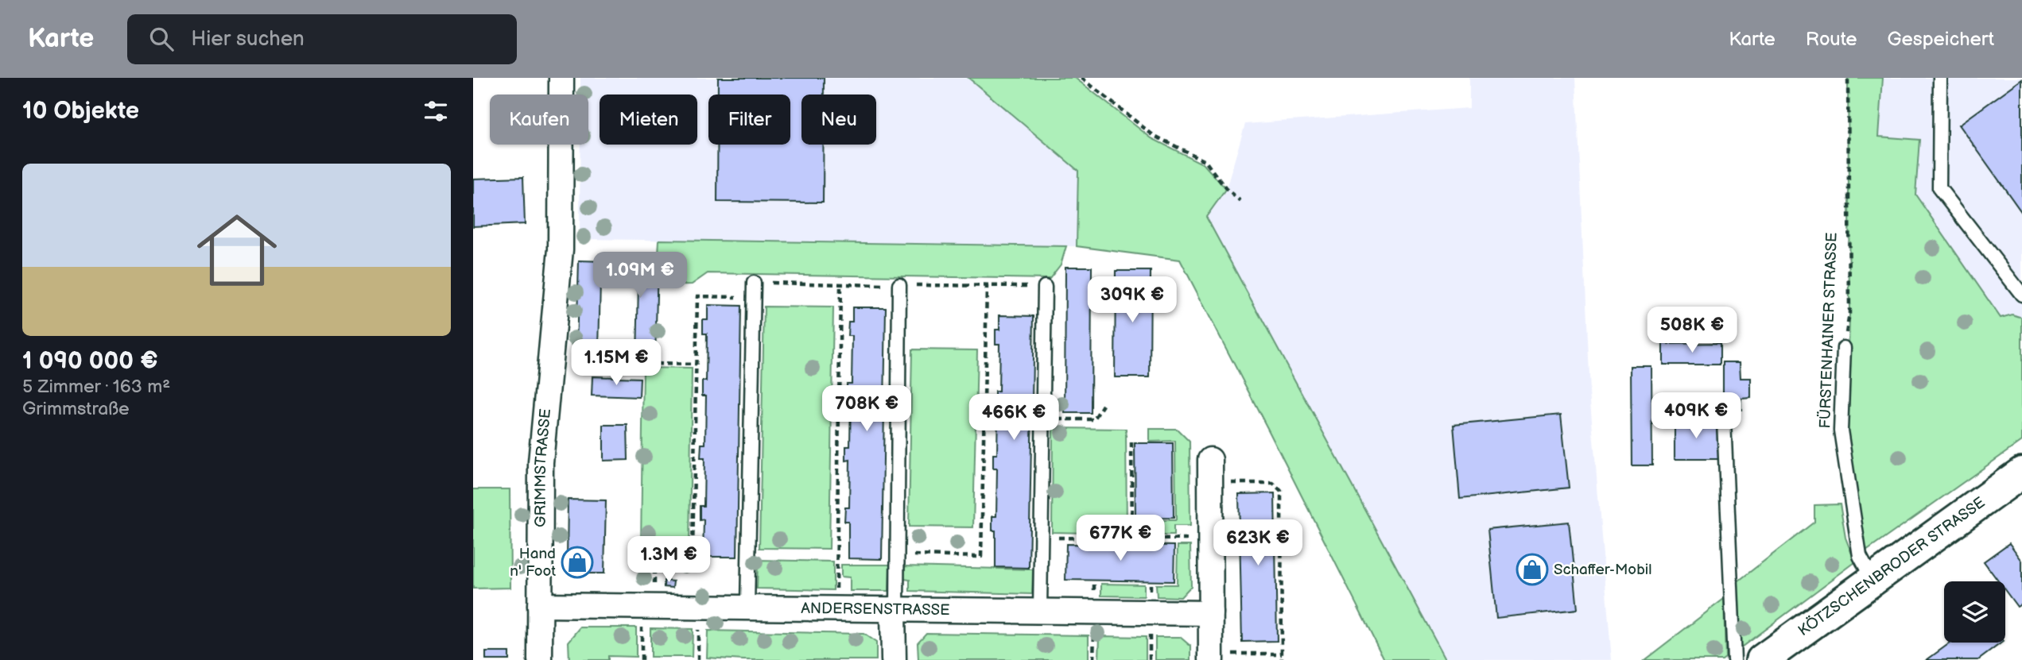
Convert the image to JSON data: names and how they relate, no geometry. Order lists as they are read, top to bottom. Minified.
{"streets":{"street":["GRIMMSTRASSE","KÖTZSCHENBRODER STRASSE","ANDERSENSTRASSE"],"lane":["FÜRSTENHAINER STRASSE"]},"crossings":[["FÜRSTENHAINER STRASSE","KÖTZSCHENBRODER STRASSE"],["GRIMMSTRASSE","ANDERSENSTRASSE"]],"places":{"shop":["Hand n' Foot","Schaffer-Mobil"]},"page":{"header":"Karte","search":"Hier suchen","nav":["Karte","Route","Gespeichert"],"heading":"10 Objekte","chip":["Kaufen","Mieten","Filter","Neu"],"list":[{"name":"1 090 000 €","note":"5 Zimmer · 163 m² · Grimmstraße"}],"price":["1.09M €","309K €","508K €","1.15M €","708K €","409K €","466K €","677K €","623K €","1.3M €"]}}
